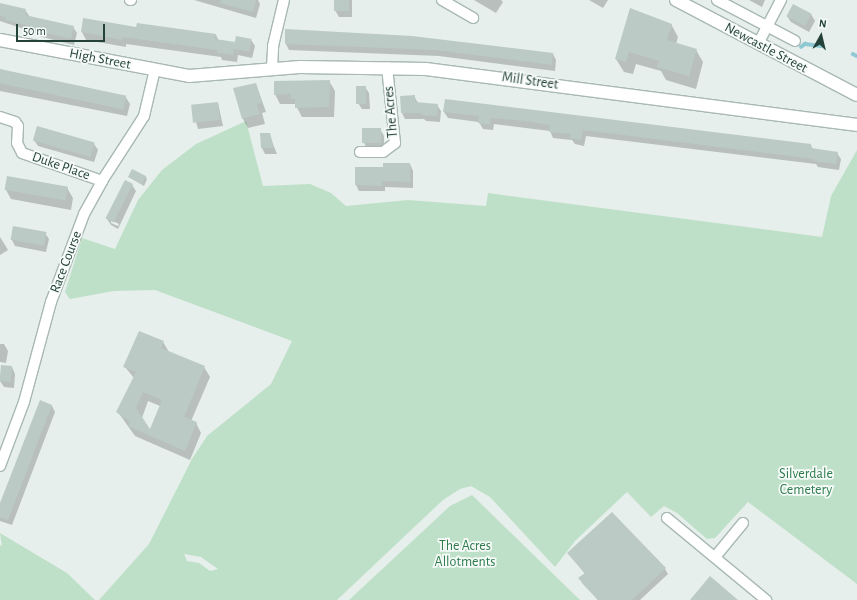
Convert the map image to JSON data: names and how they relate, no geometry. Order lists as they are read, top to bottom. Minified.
{"streets":{"street":["Newcastle Street","High Street","Mill Street","The Acres","Duke Place","Race Course"]},"crossings":[["High Street","Mill Street"],["High Street","Race Course"],["Mill Street","The Acres"],["Duke Place","Race Course"]],"parks":["Silverdale Cemetery","The Acres Allotments"],"scale_bar":"50 m","north":"top"}
